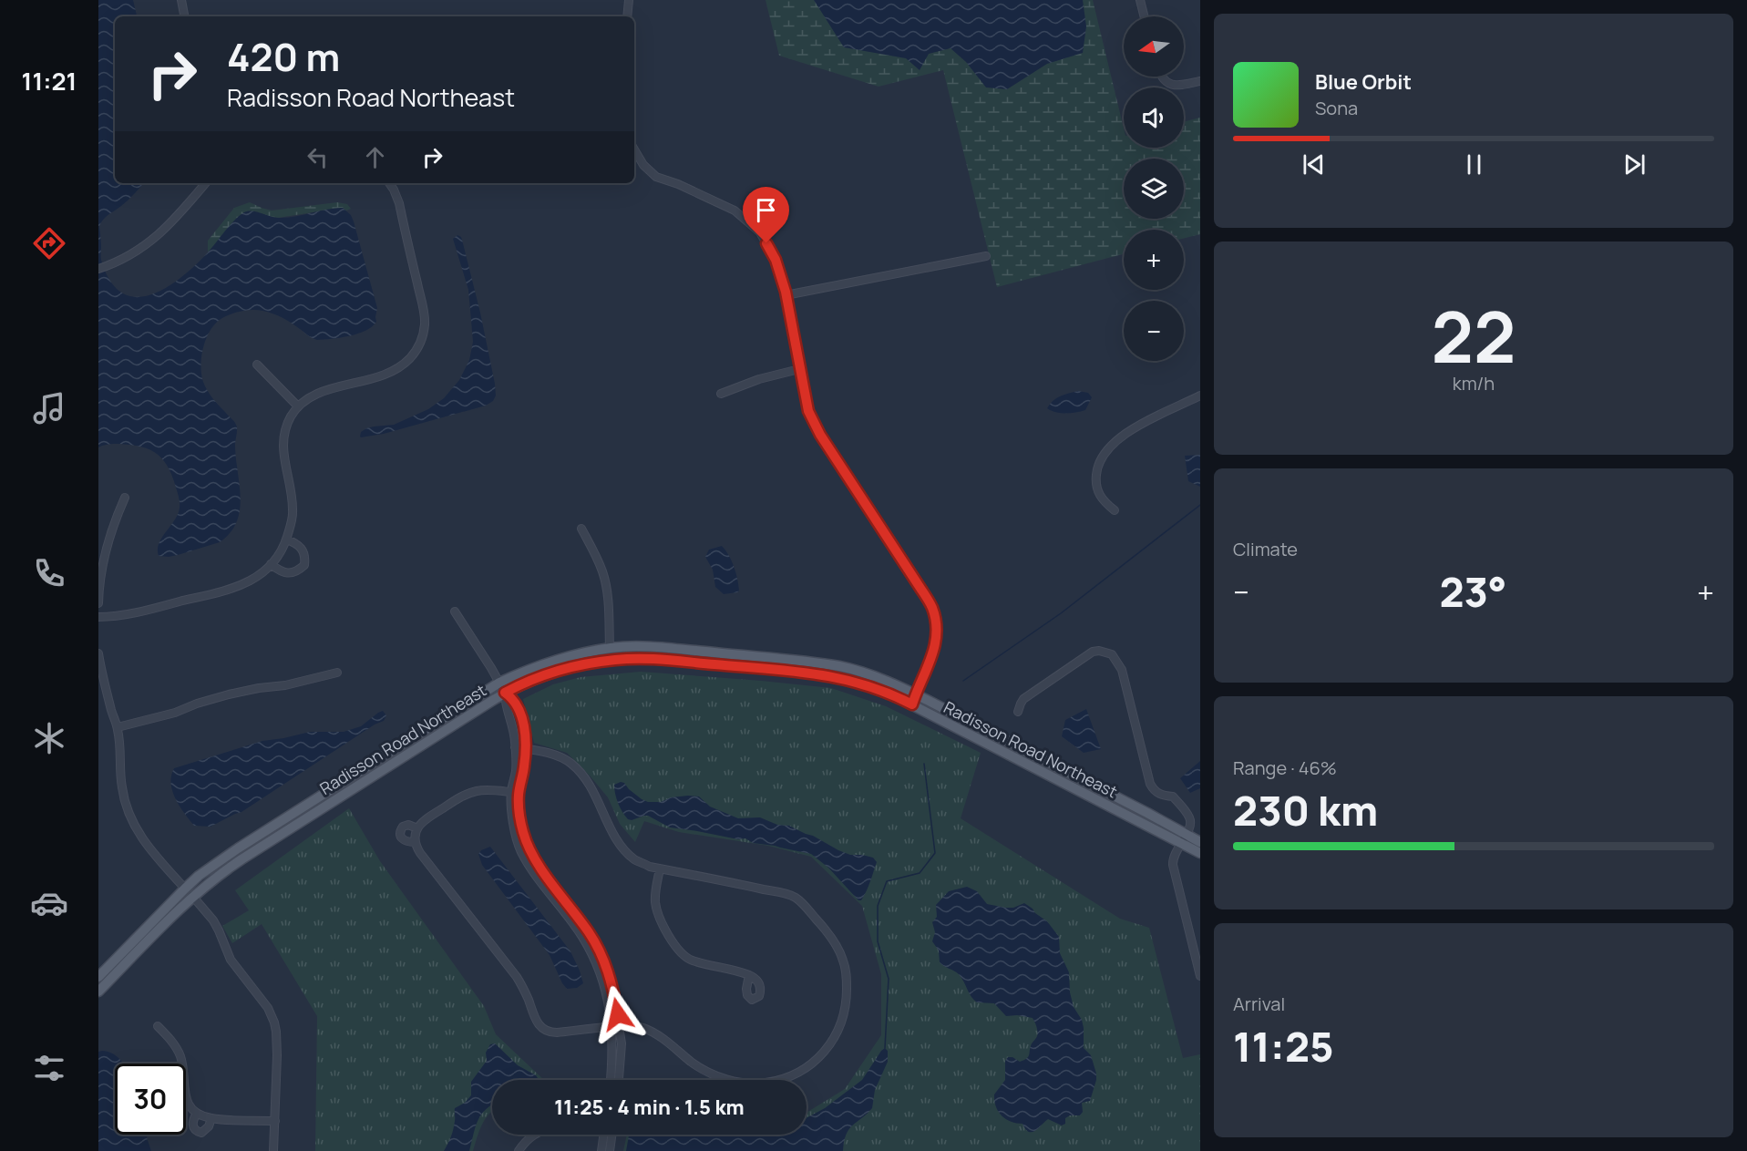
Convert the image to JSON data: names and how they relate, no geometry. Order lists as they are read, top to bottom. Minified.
{"streets":{"main road":["Radisson Road Northeast"]},"north":"left","page":{"tabs":"11:21","map_buttons":["+","−"],"turn":["420 m","Radisson Road Northeast"],"song":["Blue Orbit","Sona"],"tile":[["22","km/h"],"Climate",["Range · 46%","230 km"],["Arrival","11:25"]],"heat":["−","23°","+"],"limit":"30","trip":"11:25 · 4 min · 1.5 km"}}
